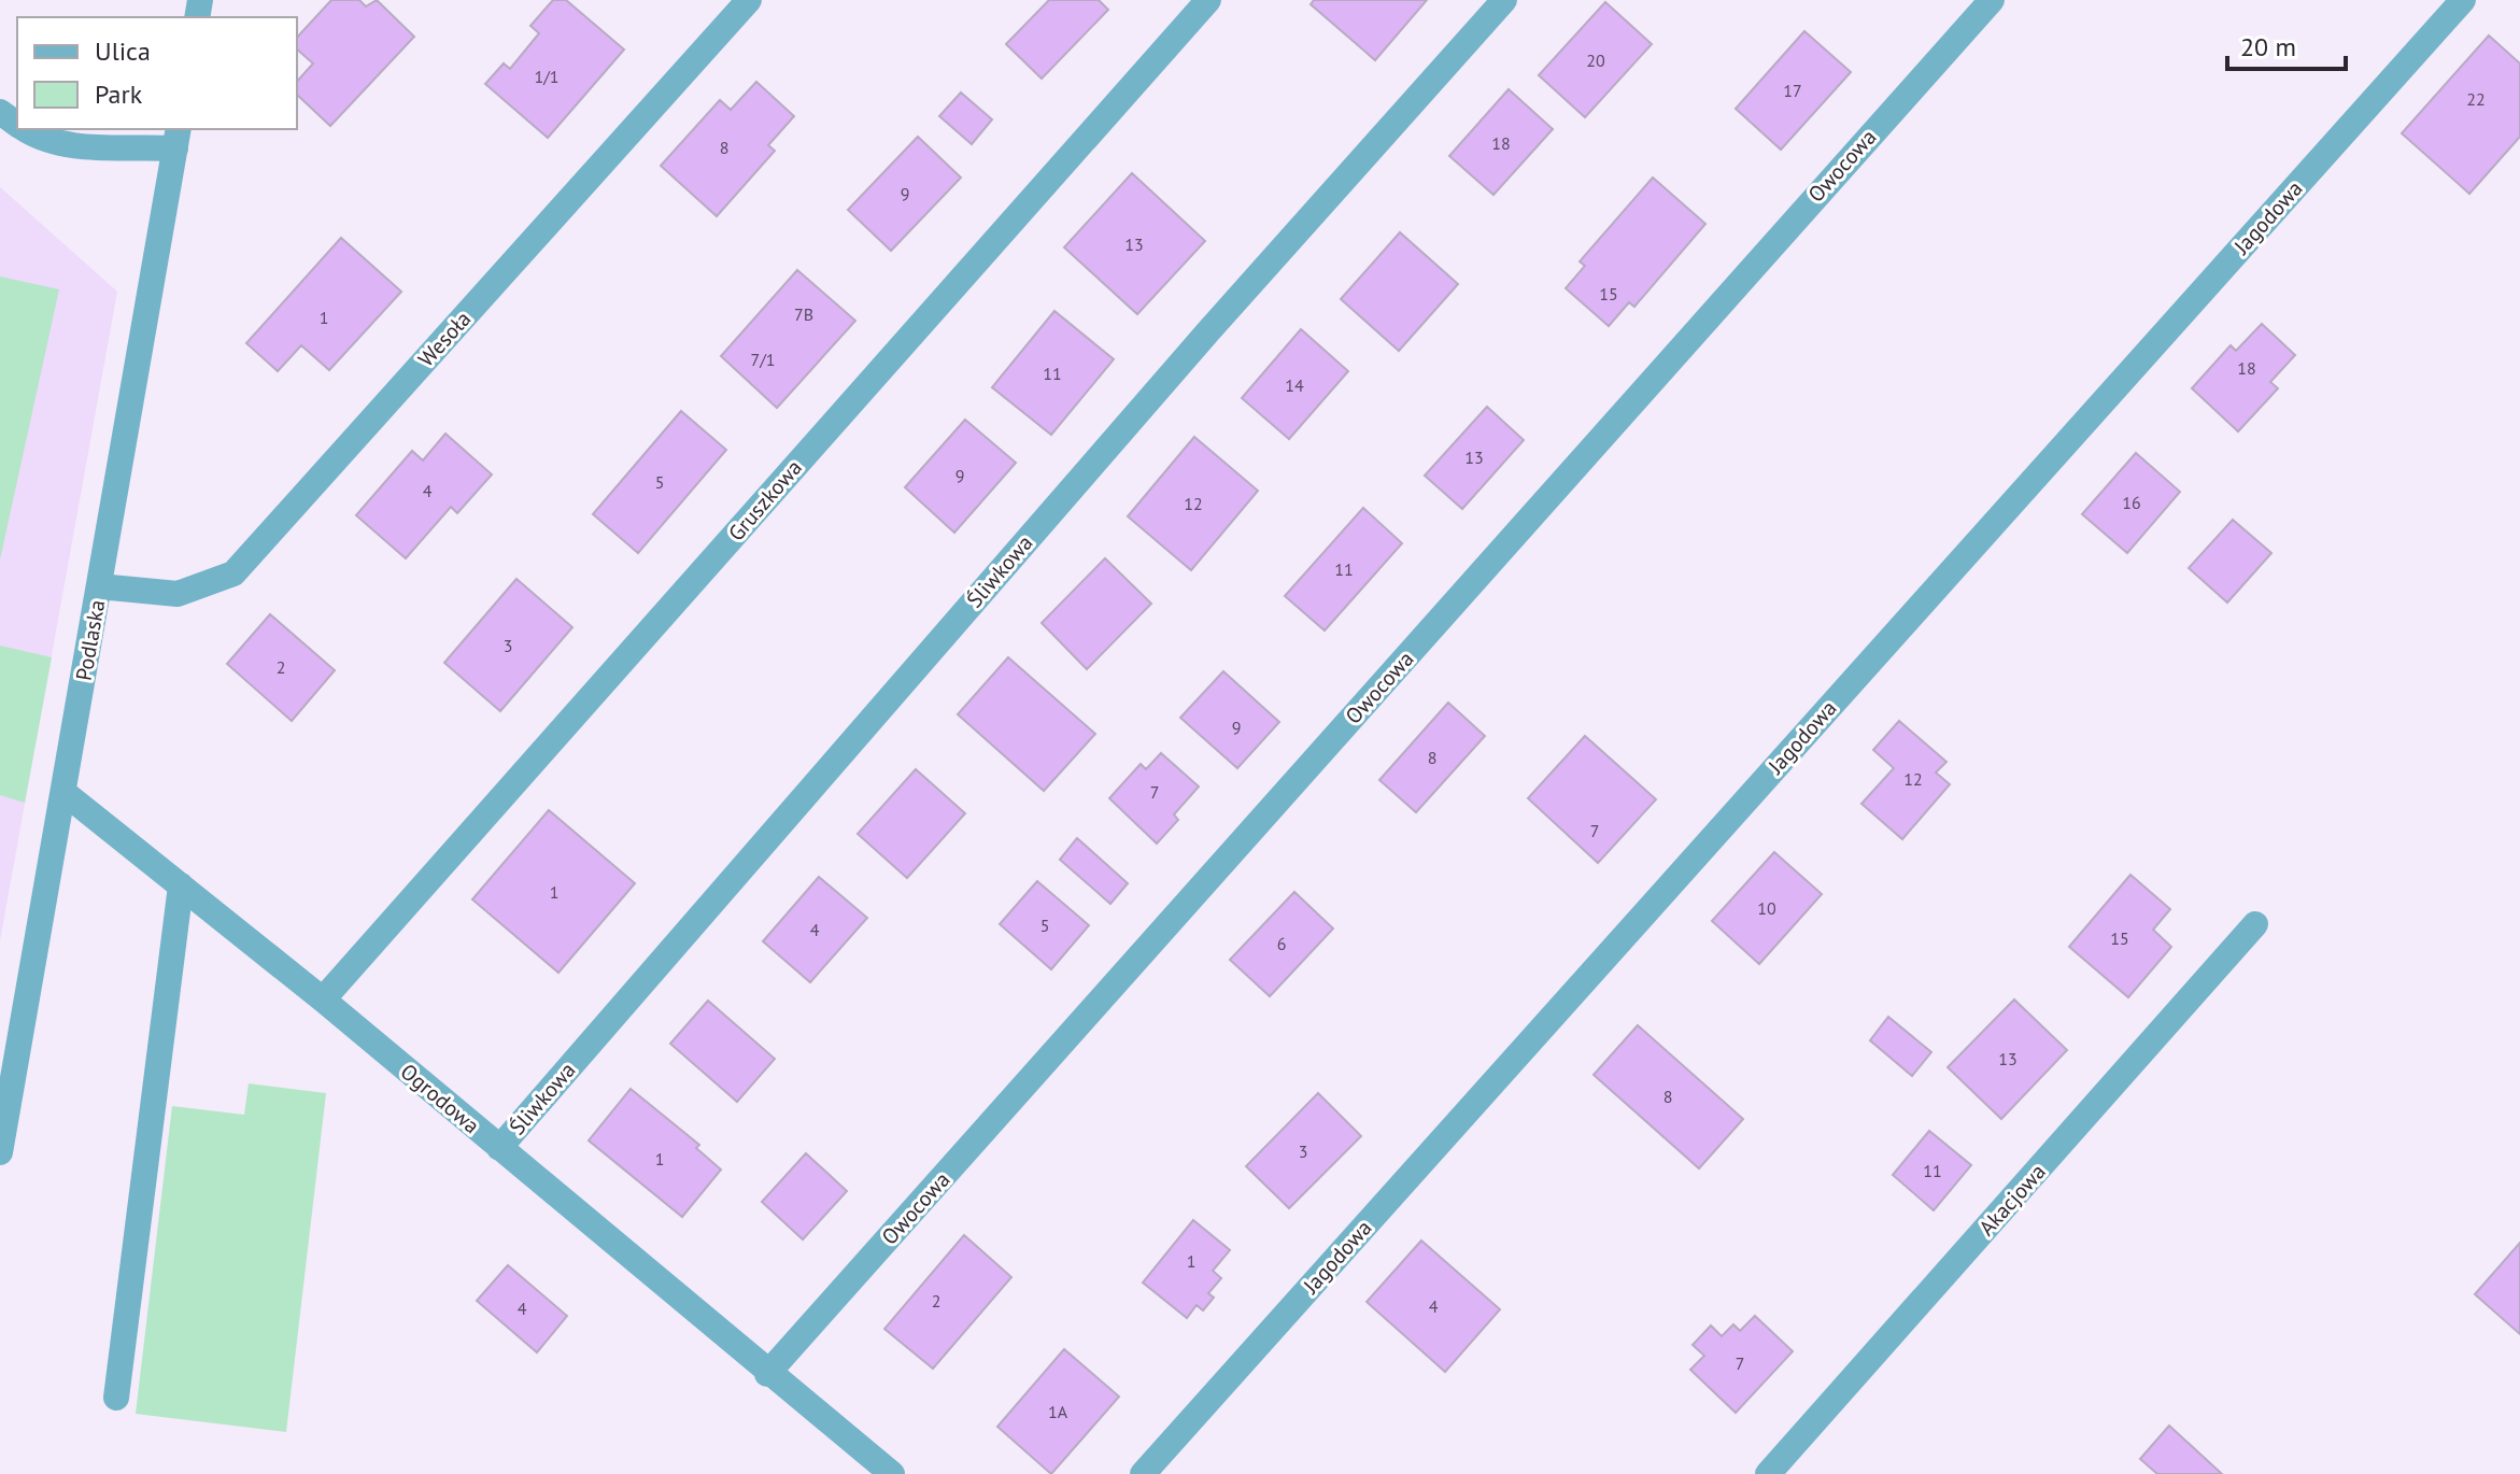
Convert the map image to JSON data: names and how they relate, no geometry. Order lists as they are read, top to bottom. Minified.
{"streets":{"street":["Owocowa","Jagodowa","Wesoła","Gruszkowa","Śliwkowa","Podlaska","Ogrodowa","Akacjowa"]},"crossings":[["Owocowa","Ogrodowa"],["Wesoła","Podlaska"],["Gruszkowa","Ogrodowa"],["Śliwkowa","Ogrodowa"],["Podlaska","Ogrodowa"]],"house_numbers":["20","1/1","17","22","18","8","9","13","15","7B","1","7/1","18","11","14","13","9","5","4","16","12","11","3","2","9","8","12","7","7","1","10","5","4","15","6","13","8","3","1","11","1","2","4","4","7","1A"],"legend":["Ulica","Park"],"scale_bar":"20 m"}
